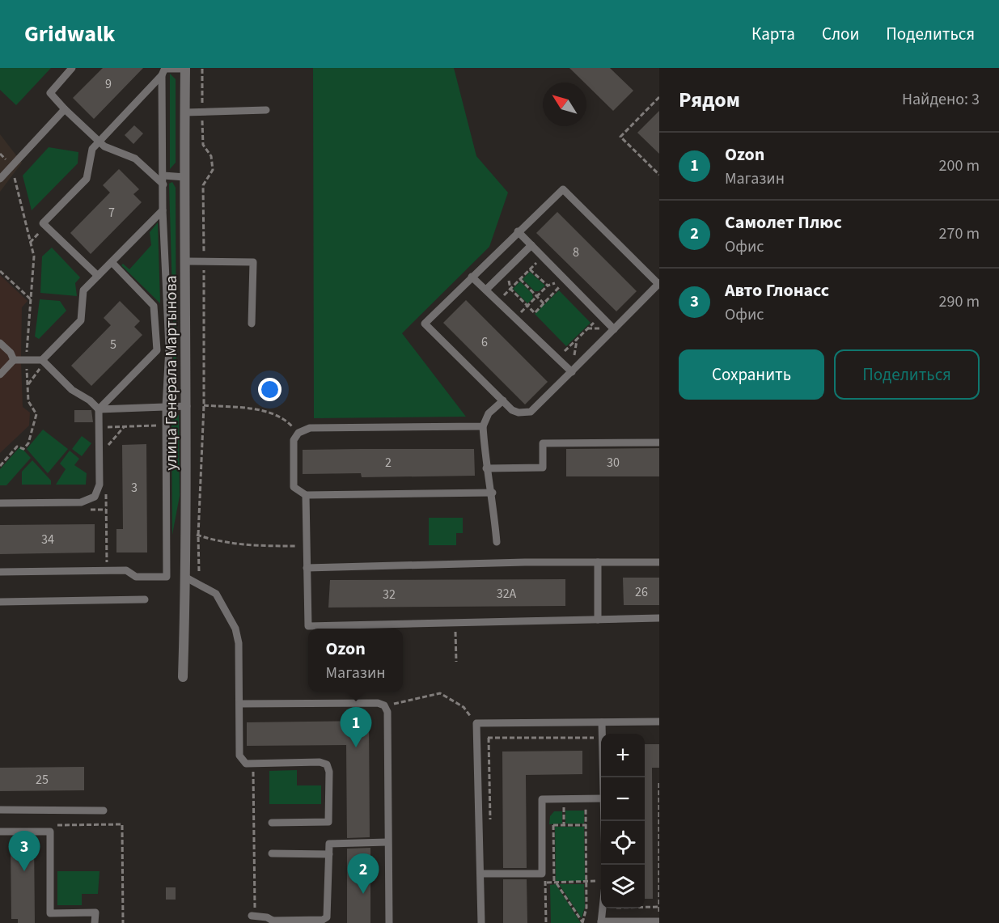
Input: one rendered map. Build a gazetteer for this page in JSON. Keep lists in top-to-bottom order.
{
  "streets": {
    "street": ["улица Генерала Мартынова"]
  },
  "house_numbers": [
    "9",
    "7",
    "8",
    "6",
    "5",
    "2",
    "30",
    "3",
    "34",
    "26",
    "32А",
    "32",
    "25"
  ],
  "north": "top left",
  "page": {
    "header": "Gridwalk",
    "nav": ["Карта", "Слои", "Поделиться"],
    "heading": ["Рядом", "Найдено: 3"],
    "list": [
      {
        "mark": "1",
        "name": "Ozon",
        "note": "Магазин",
        "value": "200 m"
      },
      {
        "mark": "2",
        "name": "Самолет Плюс",
        "note": "Офис",
        "value": "270 m"
      },
      {
        "mark": "3",
        "name": "Авто Глонасс",
        "note": "Офис",
        "value": "290 m"
      }
    ],
    "buttons": ["Сохранить", "Поделиться"],
    "popup": ["Ozon", "Магазин"],
    "pins": ["1", "3", "2"],
    "map_buttons": ["+", "−"]
  }
}
